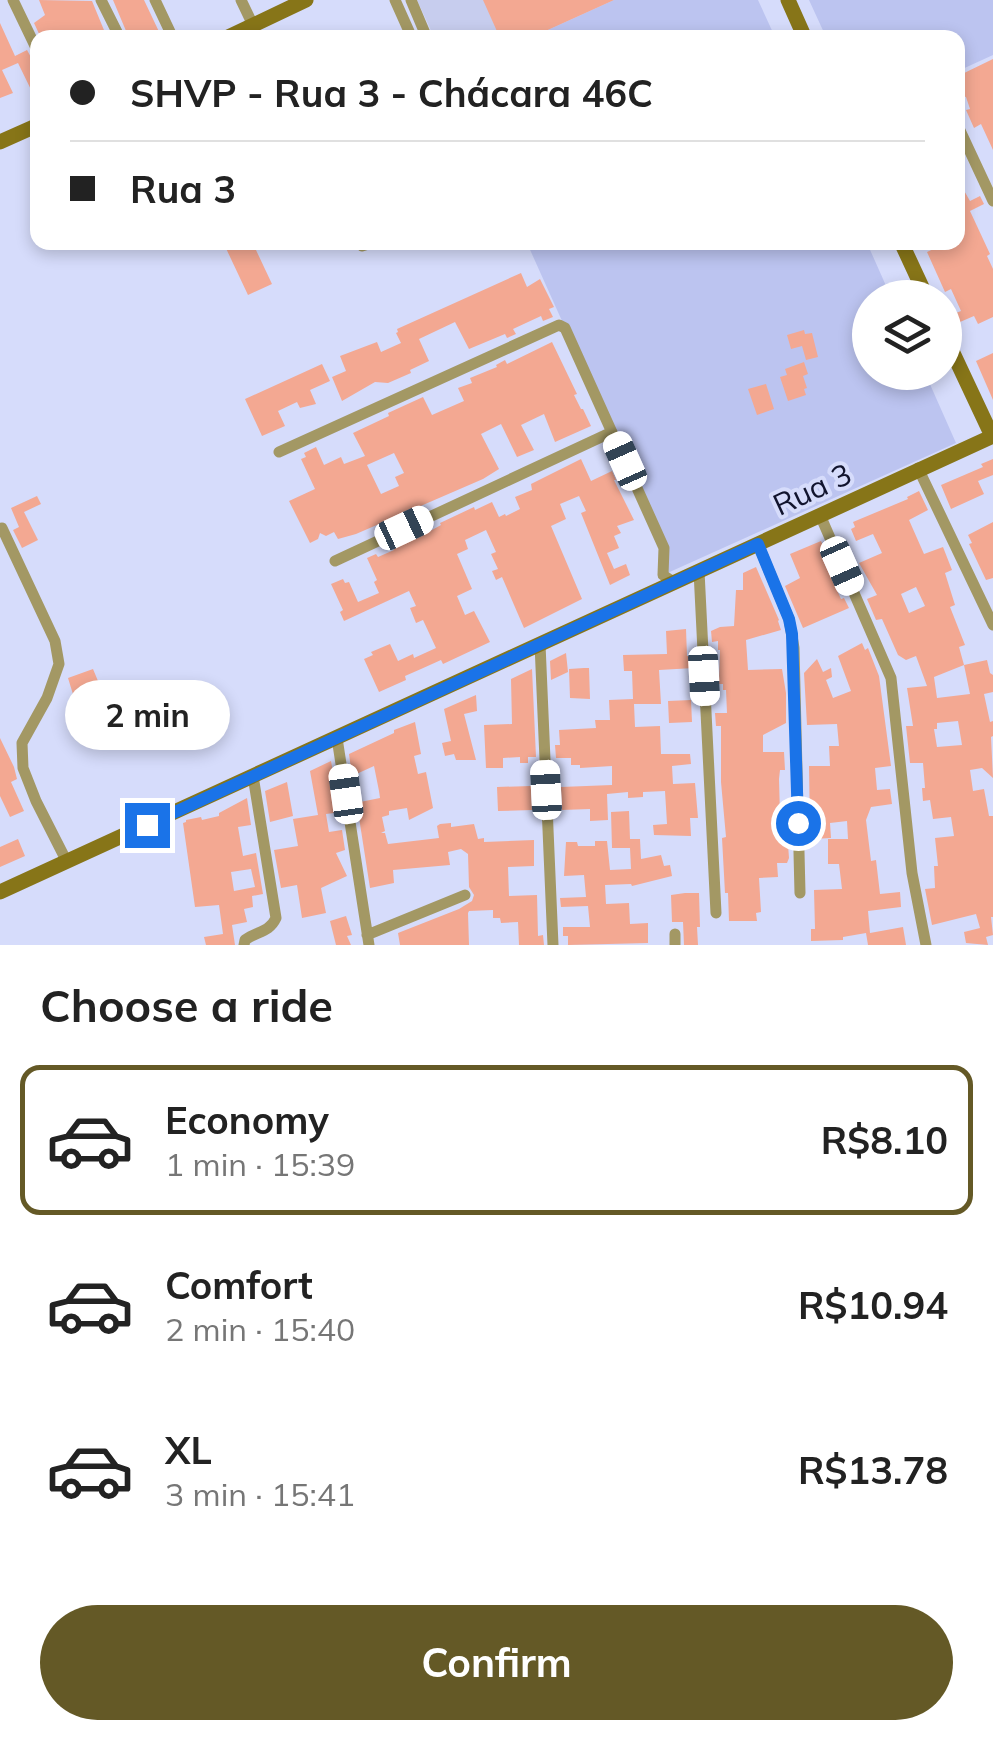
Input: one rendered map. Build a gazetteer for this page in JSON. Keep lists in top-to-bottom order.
{
  "streets": {
    "main road": ["Rua 3"]
  },
  "page": {
    "banner": ["SHVP - Rua 3 - Chácara 46C", "Rua 3"],
    "bubble": "2 min",
    "heading": "Choose a ride",
    "list": [
      {
        "name": "Economy",
        "note": "1 min · 15:39",
        "value": "R$8.10"
      },
      {
        "name": "Comfort",
        "note": "2 min · 15:40",
        "value": "R$10.94"
      },
      {
        "name": "XL",
        "note": "3 min · 15:41",
        "value": "R$13.78"
      }
    ],
    "buttons": "Confirm"
  }
}
